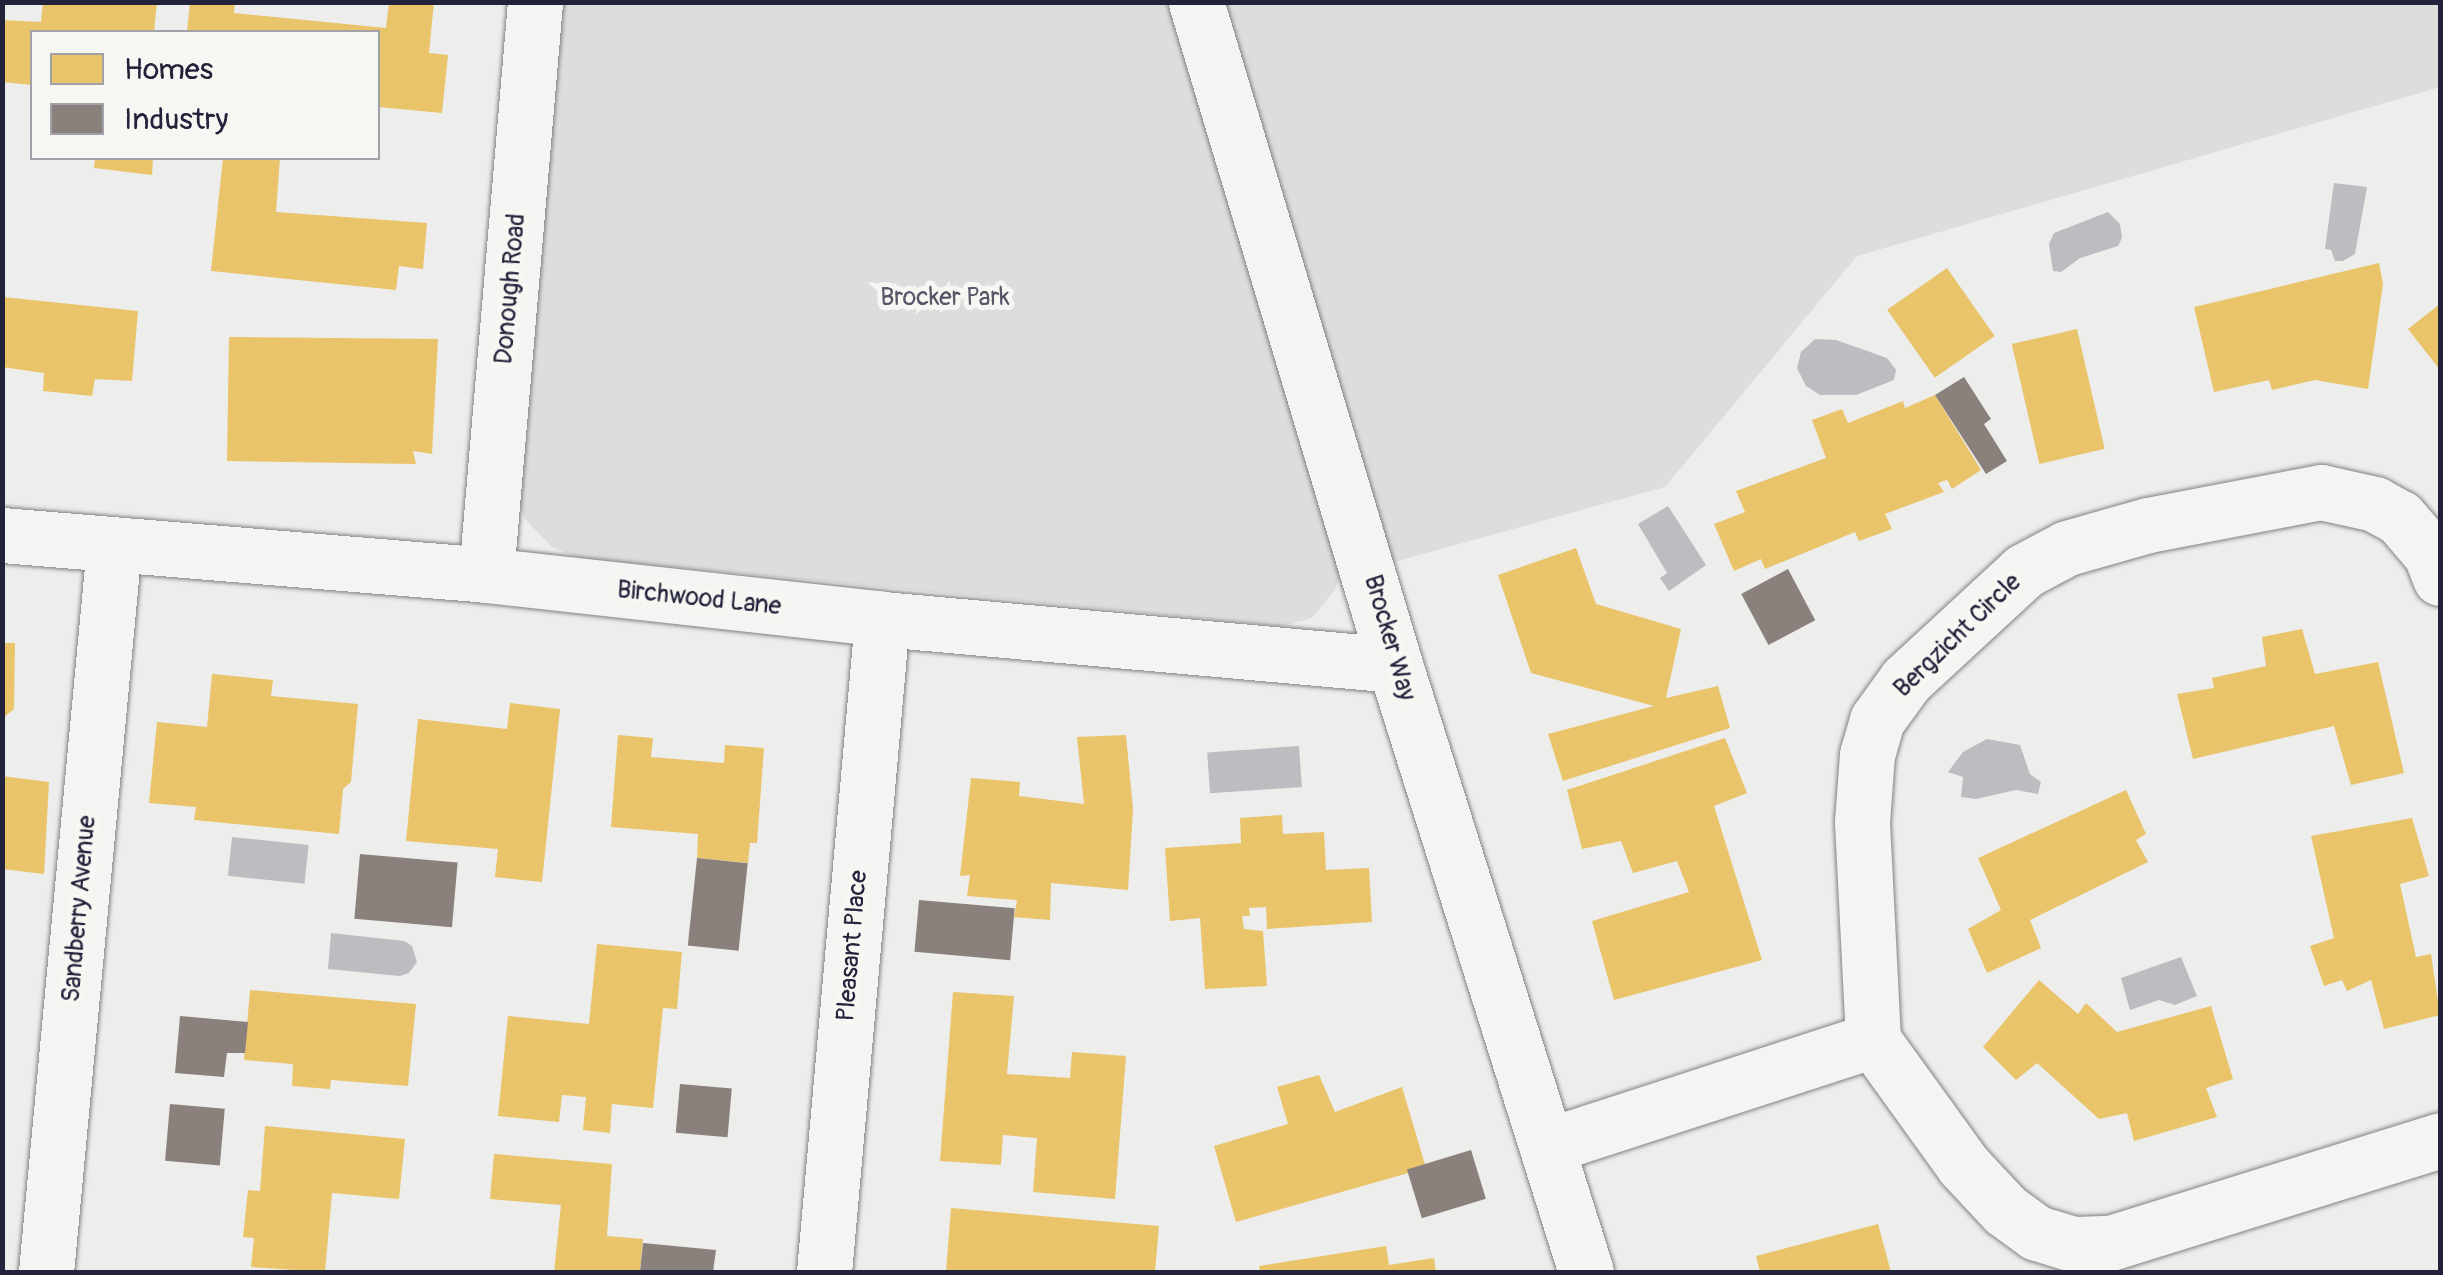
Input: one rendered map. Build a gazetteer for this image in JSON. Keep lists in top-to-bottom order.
{
  "streets": {
    "street": [
      "Donough Road",
      "Birchwood Lane",
      "Bergzicht Circle",
      "Brocker Way",
      "Sandberry Avenue",
      "Pleasant Place"
    ]
  },
  "crossings": [
    ["Donough Road", "Birchwood Lane"],
    ["Birchwood Lane", "Brocker Way"],
    ["Birchwood Lane", "Sandberry Avenue"],
    ["Birchwood Lane", "Pleasant Place"]
  ],
  "parks": ["Brocker Park"],
  "legend": ["Homes", "Industry"]
}
